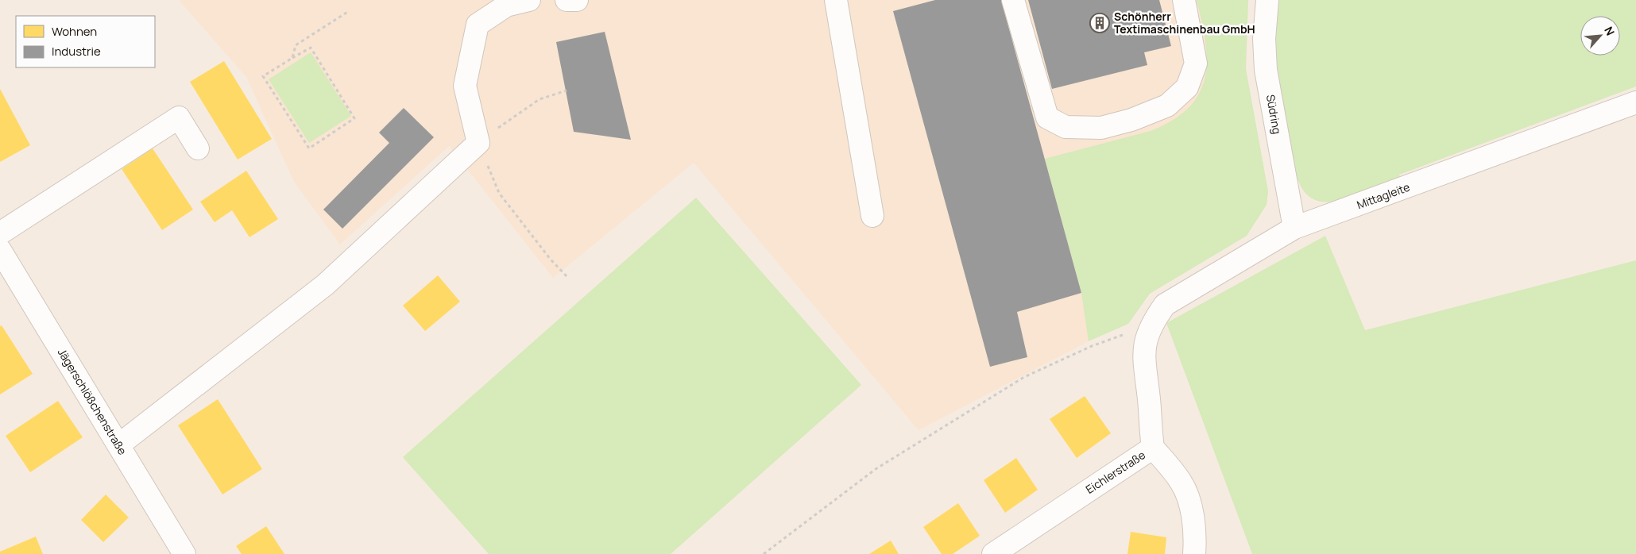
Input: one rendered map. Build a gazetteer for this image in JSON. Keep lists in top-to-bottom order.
{
  "streets": {
    "street": [
      "Südring",
      "Mittagleite",
      "Jägerschlößchenstraße",
      "Eichlerstraße"
    ]
  },
  "crossings": [
    ["Südring", "Mittagleite"],
    ["Mittagleite", "Eichlerstraße"]
  ],
  "places": {
    "building": ["Schönherr Textimaschinenbau GmbH"]
  },
  "legend": ["Wohnen", "Industrie"],
  "north": "top right"
}
